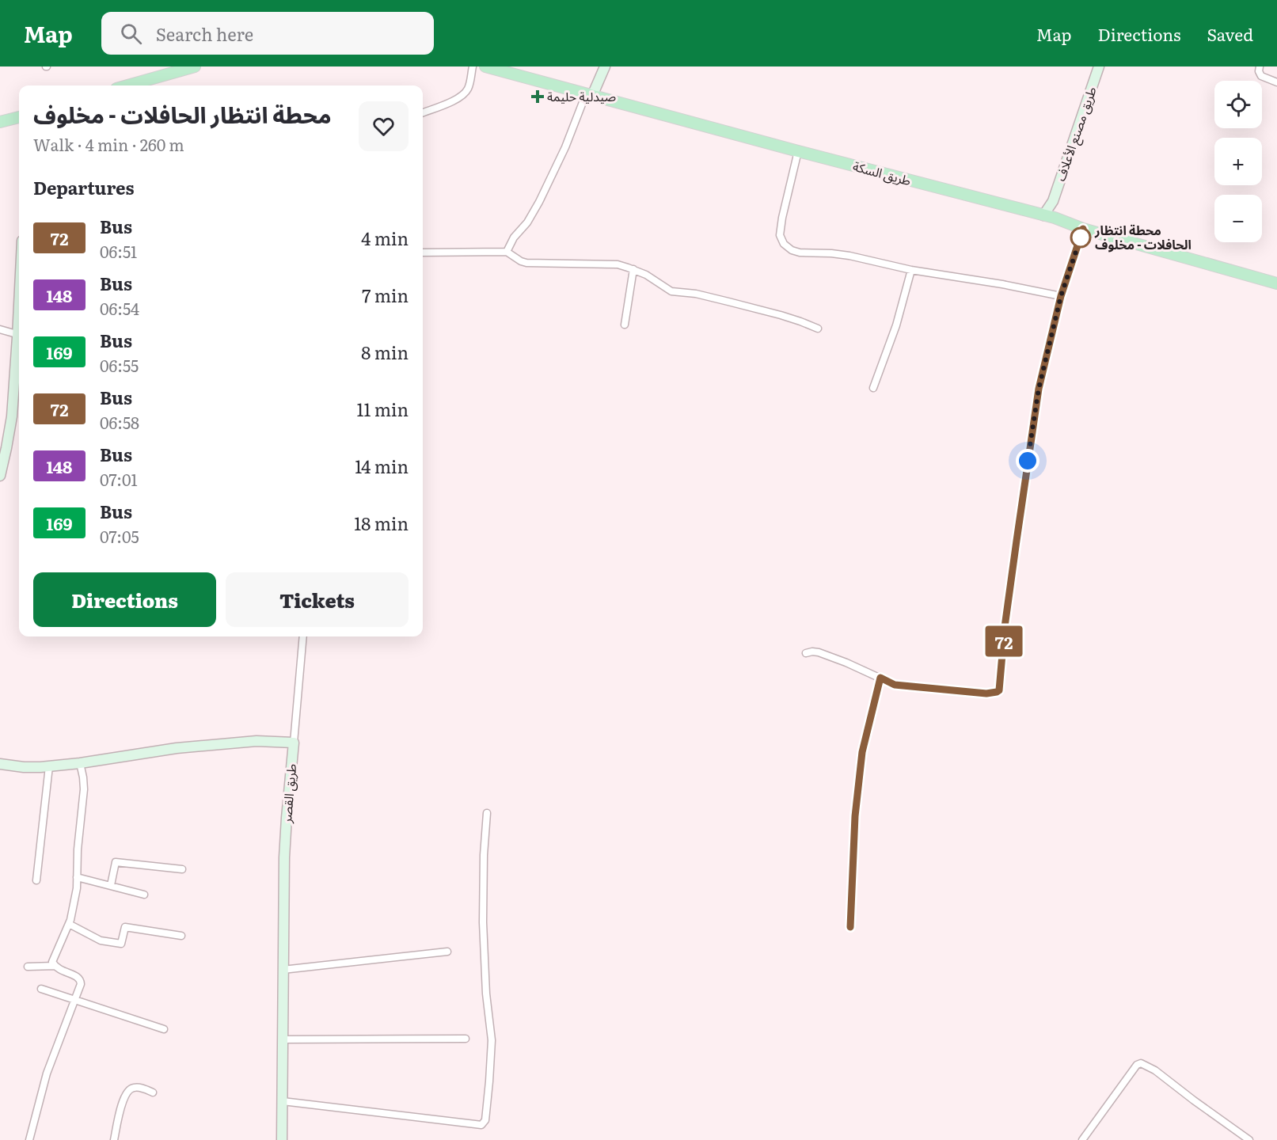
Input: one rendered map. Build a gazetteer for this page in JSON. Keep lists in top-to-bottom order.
{
  "streets": {
    "main road": ["طريق السكة"],
    "street": ["طريق مصنع الأعلاف", "طريق القصر"]
  },
  "crossings": [
    ["طريق مصنع الأعلاف", "طريق السكة"]
  ],
  "places": {
    "health": ["صيدلية حليمة"],
    "other": ["محطة انتظار الحافلات - مخلوف"]
  },
  "lines": ["bus line 72"],
  "page": {
    "header": "Map",
    "search": "Search here",
    "nav": ["Map", "Directions", "Saved"],
    "on_map": "72",
    "map_buttons": ["+", "−"],
    "heading": [
      ["محطة انتظار الحافلات - مخلوف", "Walk · 4 min · 260 m"],
      "Departures"
    ],
    "list": [
      {
        "mark": "72",
        "name": "Bus",
        "note": "06:51",
        "value": "4 min"
      },
      {
        "mark": "148",
        "name": "Bus",
        "note": "06:54",
        "value": "7 min"
      },
      {
        "mark": "169",
        "name": "Bus",
        "note": "06:55",
        "value": "8 min"
      },
      {
        "mark": "72",
        "name": "Bus",
        "note": "06:58",
        "value": "11 min"
      },
      {
        "mark": "148",
        "name": "Bus",
        "note": "07:01",
        "value": "14 min"
      },
      {
        "mark": "169",
        "name": "Bus",
        "note": "07:05",
        "value": "18 min"
      }
    ],
    "buttons": ["Directions", "Tickets"]
  }
}
